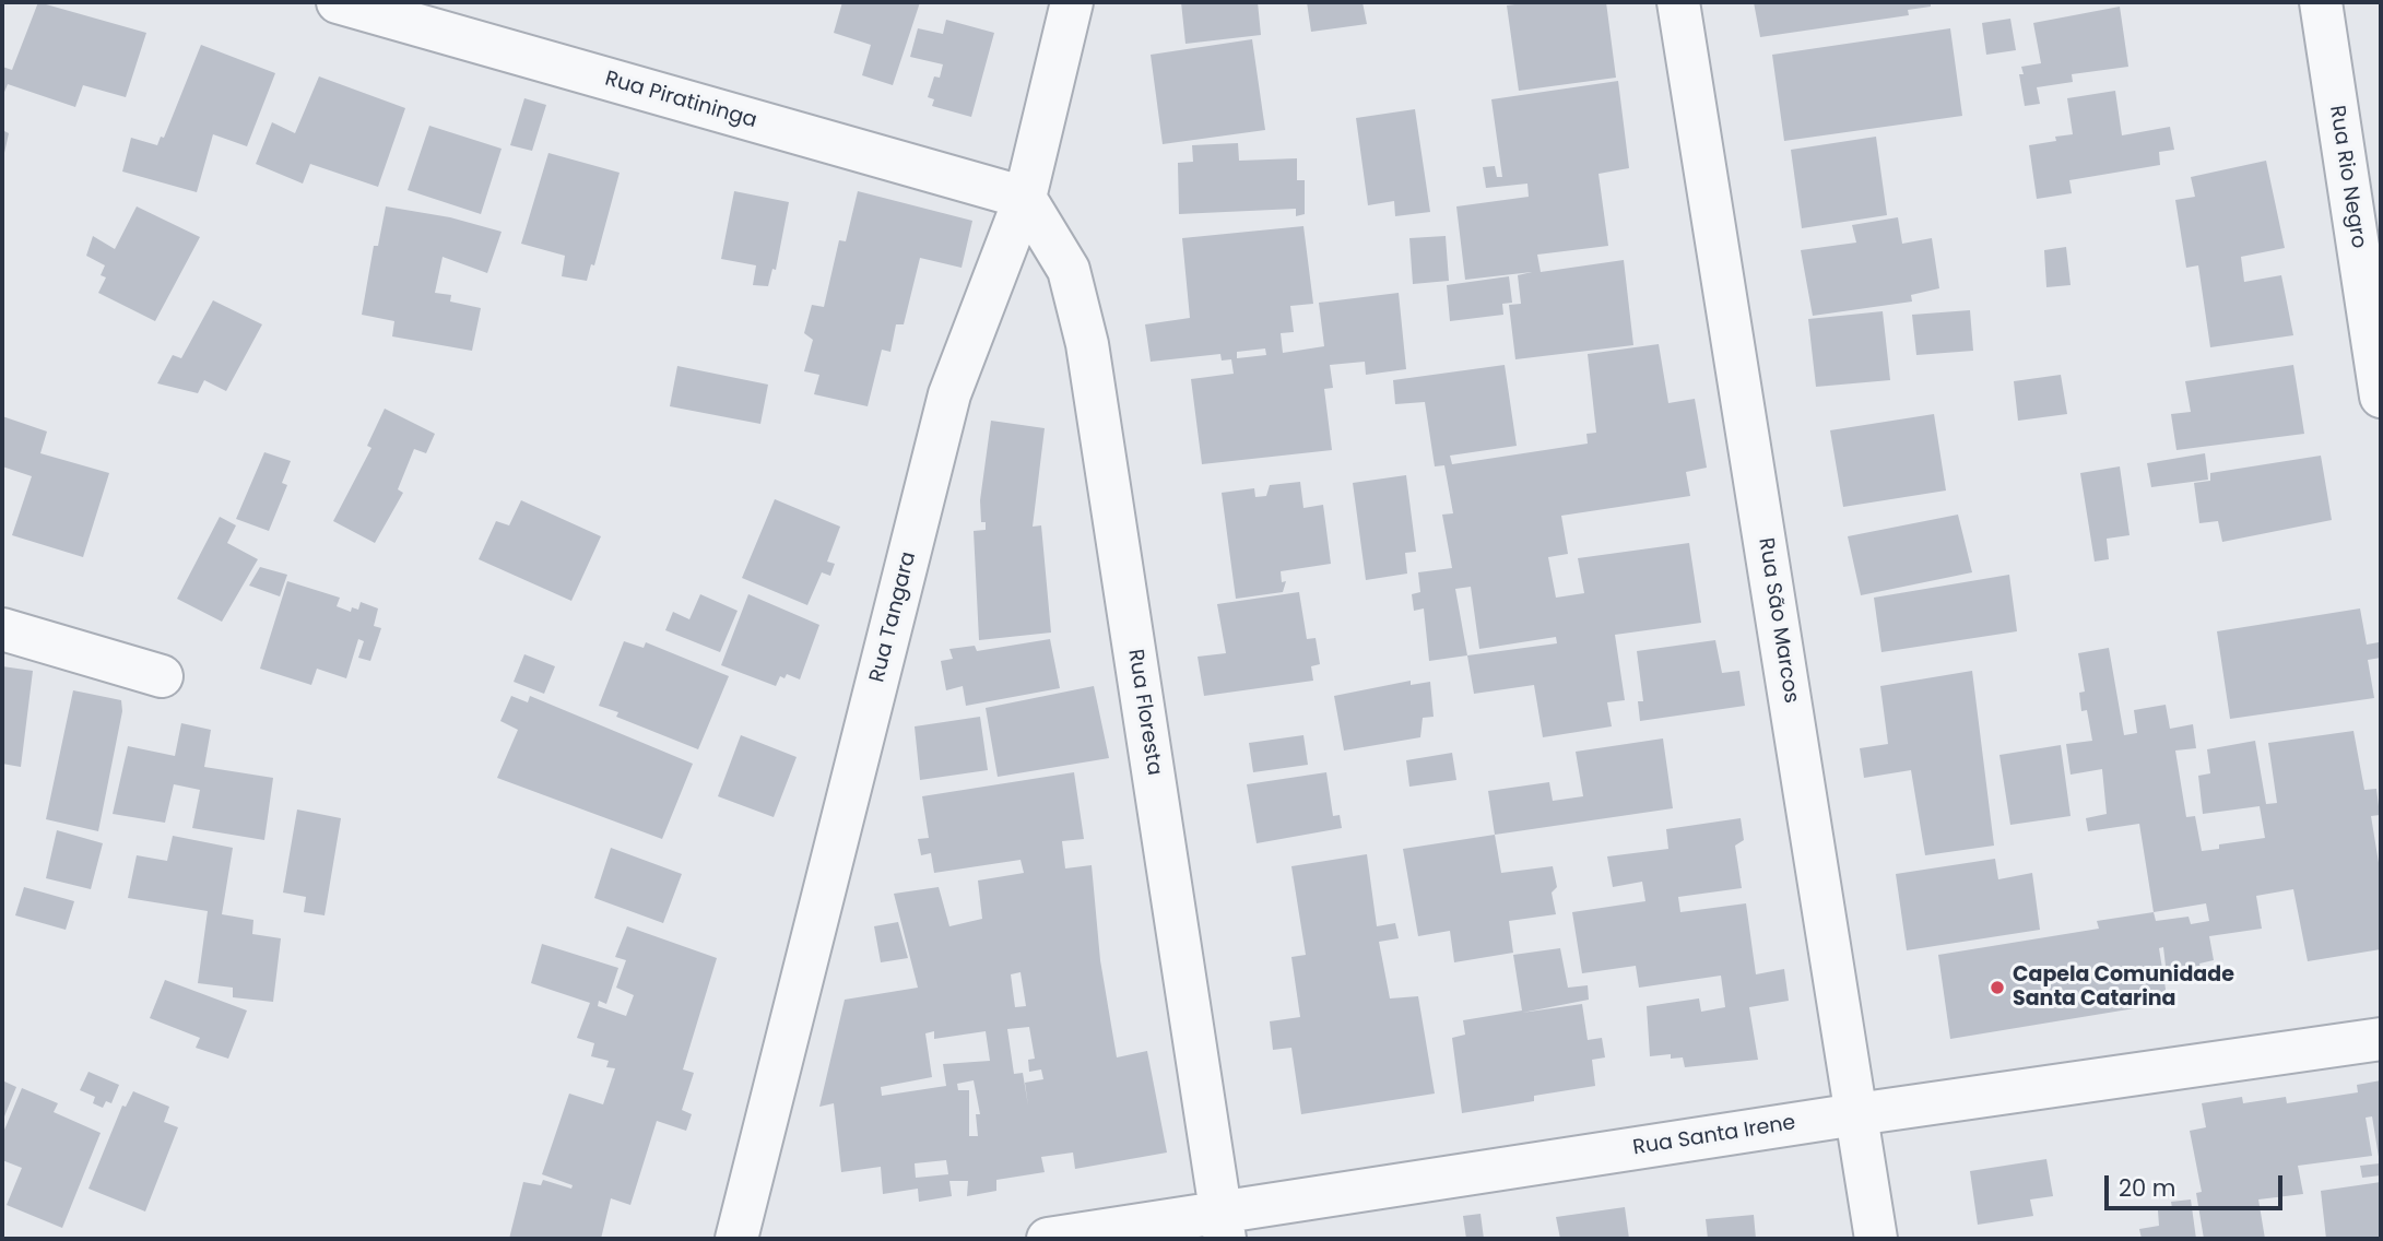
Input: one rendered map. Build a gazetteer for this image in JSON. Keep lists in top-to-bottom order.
{
  "streets": {
    "street": [
      "Rua Piratininga",
      "Rua Rio Negro",
      "Rua Tangara",
      "Rua São Marcos",
      "Rua Floresta",
      "Rua Santa Irene"
    ]
  },
  "crossings": [
    ["Rua Piratininga", "Rua Tangara"],
    ["Rua Piratininga", "Rua Floresta"],
    ["Rua Tangara", "Rua Floresta"],
    ["Rua São Marcos", "Rua Santa Irene"],
    ["Rua Floresta", "Rua Santa Irene"]
  ],
  "places": ["Capela Comunidade Santa Catarina"],
  "scale_bar": "20 m"
}
